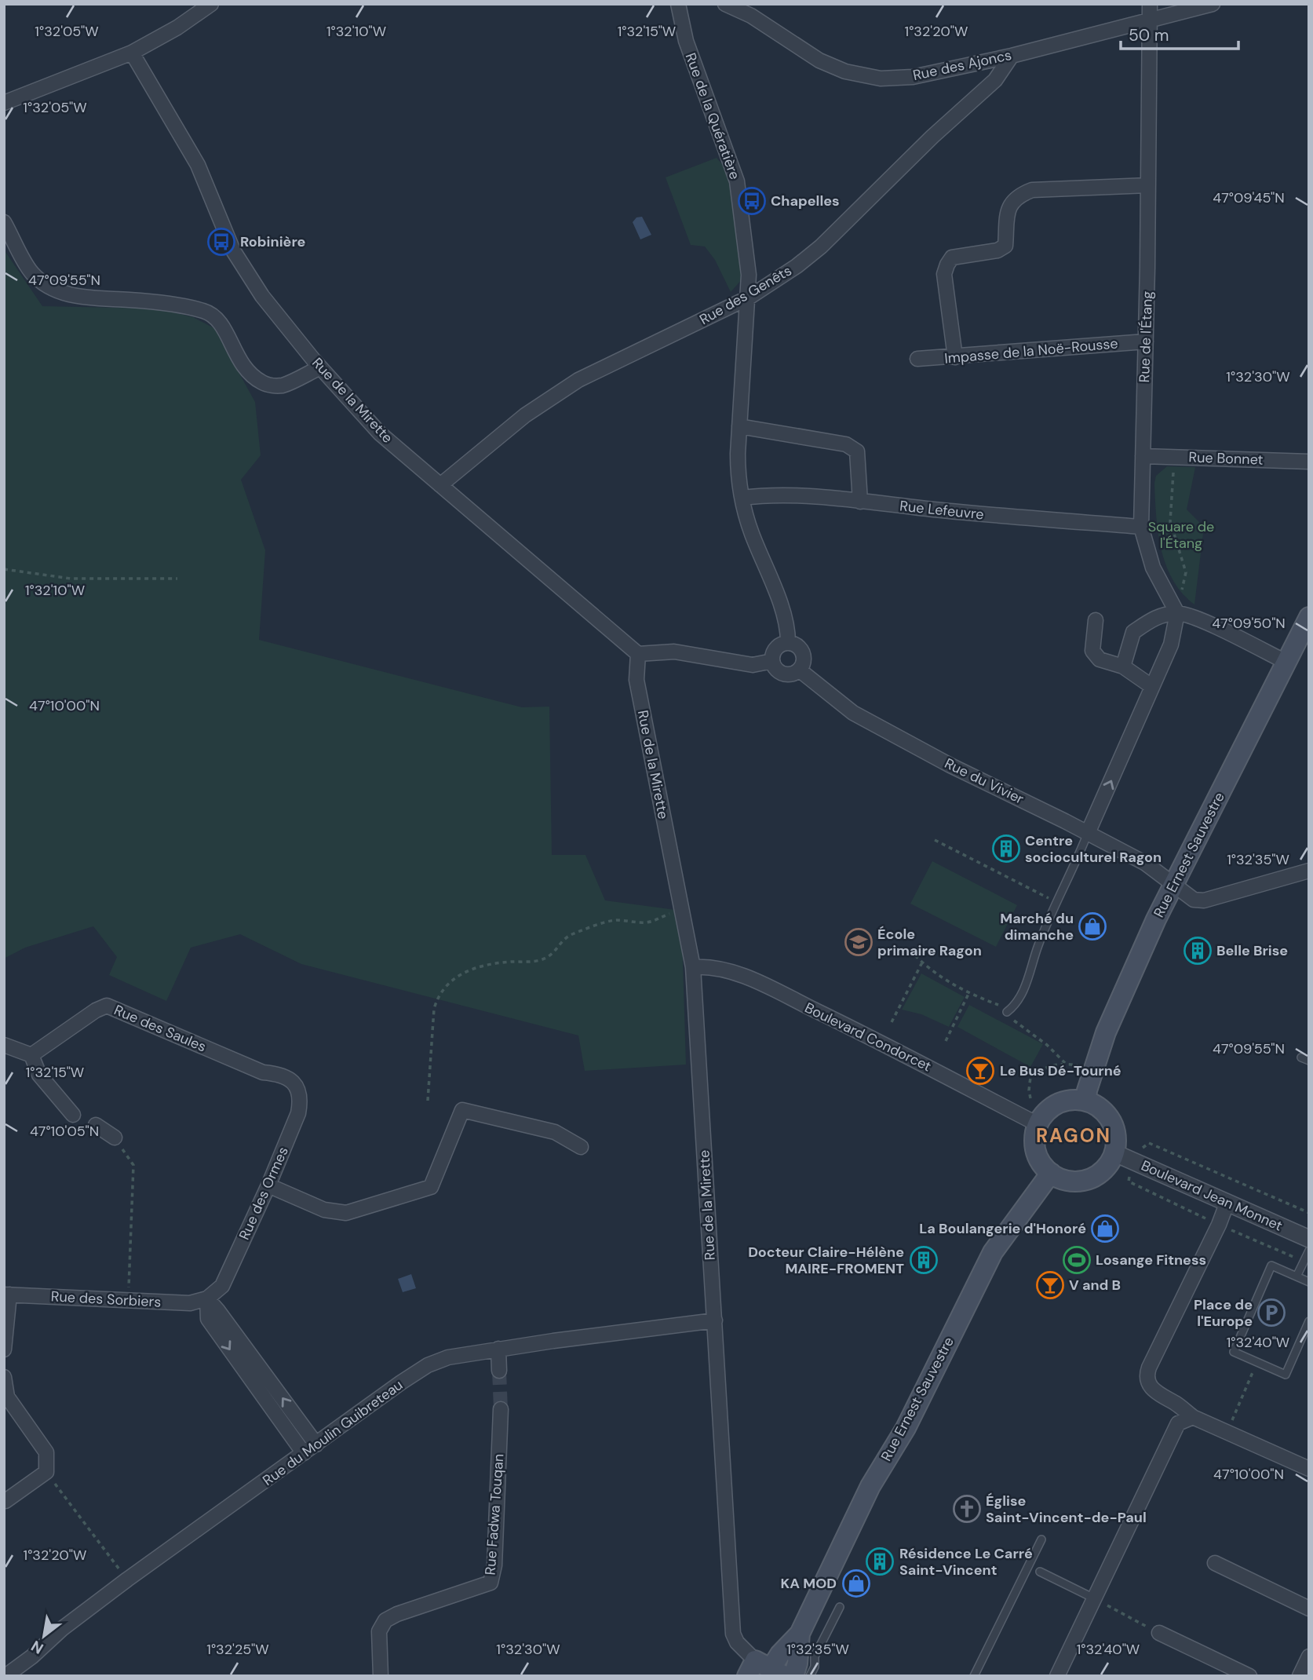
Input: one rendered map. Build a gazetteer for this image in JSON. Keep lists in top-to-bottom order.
{
  "streets": {
    "main road": ["Rue Ernest Sauvestre"],
    "street": [
      "Rue des Ajoncs",
      "Rue de la Quératière",
      "Rue des Genêts",
      "Rue de l'Étang",
      "Impasse de la Noë-Rousse",
      "Rue de la Mirette",
      "Rue Bonnet",
      "Rue Lefeuvre",
      "Rue du Vivier",
      "Rue des Saules",
      "Boulevard Condorcet",
      "Rue des Ormes",
      "Boulevard Jean Monnet",
      "Rue des Sorbiers",
      "Rue du Moulin Guibreteau",
      "Rue Fadwa Touqan"
    ]
  },
  "crossings": [
    ["Rue des Ajoncs", "Rue des Genêts"],
    ["Rue des Ajoncs", "Rue de l'Étang"],
    ["Rue de la Quératière", "Rue des Genêts"],
    ["Rue de la Quératière", "Rue Lefeuvre"],
    ["Rue de la Quératière", "Rue du Vivier"],
    ["Rue des Genêts", "Rue de la Mirette"],
    ["Rue de l'Étang", "Impasse de la Noë-Rousse"],
    ["Rue de l'Étang", "Rue Bonnet"],
    ["Rue de l'Étang", "Rue Lefeuvre"],
    ["Rue de la Mirette", "Rue Ernest Sauvestre"],
    ["Rue de la Mirette", "Boulevard Condorcet"],
    ["Rue de la Mirette", "Rue du Moulin Guibreteau"],
    ["Rue du Vivier", "Rue Ernest Sauvestre"],
    ["Rue Ernest Sauvestre", "Boulevard Condorcet"],
    ["Rue Ernest Sauvestre", "Boulevard Jean Monnet"],
    ["Rue des Saules", "Rue des Ormes"],
    ["Boulevard Condorcet", "Boulevard Jean Monnet"],
    ["Rue des Ormes", "Rue des Sorbiers"]
  ],
  "districts": ["RAGON"],
  "parks": ["Square de l'Étang"],
  "places": {
    "bus stop": ["Chapelles", "Robinière"],
    "building": [
      "Centre socioculturel Ragon",
      "Belle Brise",
      "Docteur Claire-Hélène MAIRE-FROMENT",
      "Résidence Le Carré Saint-Vincent"
    ],
    "shop": ["Marché du dimanche", "La Boulangerie d'Honoré", "KA MOD"],
    "school or university": ["École primaire Ragon"],
    "bar": ["Le Bus Dé-Tourné", "V and B"],
    "sports": ["Losange Fitness"],
    "parking": ["Place de l'Europe"],
    "church": ["Église Saint-Vincent-de-Paul"]
  },
  "scale_bar": "50 m",
  "north": "bottom left",
  "coordinates": [
    "1°32'05\"W",
    "1°32'10\"W",
    "1°32'15\"W",
    "1°32'20\"W",
    "47°09'45\"N",
    "47°09'55\"N",
    "1°32'30\"W",
    "47°09'50\"N",
    "47°10'00\"N",
    "1°32'35\"W",
    "47°10'05\"N",
    "1°32'40\"W",
    "1°32'25\"W"
  ]
}
